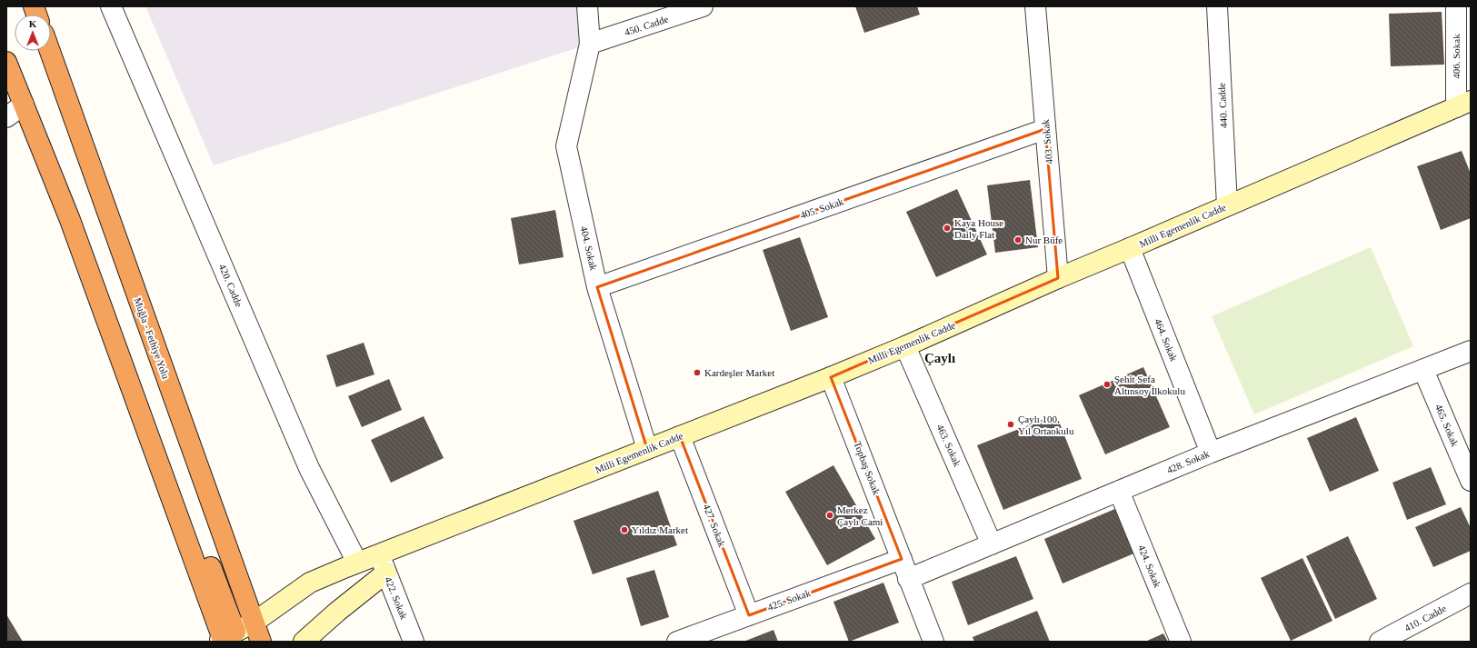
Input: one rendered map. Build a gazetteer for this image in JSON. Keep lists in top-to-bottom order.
{
  "streets": {
    "highway": ["Muğla - Fethiye Yolu"],
    "street": [
      "450. Cadde",
      "406. Sokak",
      "440. Cadde",
      "403. Sokak",
      "405. Sokak",
      "Milli Egemenlik Cadde",
      "404. Sokak",
      "420. Cadde",
      "464. Sokak",
      "465. Sokak",
      "463. Sokak",
      "428. Sokak",
      "Topbaş Sokak",
      "427. Sokak",
      "424. Sokak",
      "422. Sokak",
      "425. Sokak",
      "410. Cadde"
    ]
  },
  "crossings": [
    ["450. Cadde", "404. Sokak"],
    ["406. Sokak", "Milli Egemenlik Cadde"],
    ["440. Cadde", "Milli Egemenlik Cadde"],
    ["403. Sokak", "405. Sokak"],
    ["403. Sokak", "Milli Egemenlik Cadde"],
    ["405. Sokak", "404. Sokak"],
    ["Milli Egemenlik Cadde", "404. Sokak"],
    ["Milli Egemenlik Cadde", "420. Cadde"],
    ["Milli Egemenlik Cadde", "Muğla - Fethiye Yolu"],
    ["Milli Egemenlik Cadde", "464. Sokak"],
    ["Milli Egemenlik Cadde", "463. Sokak"],
    ["Milli Egemenlik Cadde", "Topbaş Sokak"],
    ["Milli Egemenlik Cadde", "427. Sokak"],
    ["Milli Egemenlik Cadde", "422. Sokak"],
    ["464. Sokak", "428. Sokak"],
    ["465. Sokak", "428. Sokak"],
    ["463. Sokak", "428. Sokak"],
    ["428. Sokak", "Topbaş Sokak"],
    ["428. Sokak", "424. Sokak"],
    ["Topbaş Sokak", "425. Sokak"],
    ["427. Sokak", "425. Sokak"]
  ],
  "districts": ["Çaylı"],
  "places": [
    "Kaya House Daily Flat",
    "Nur Büfe",
    "Kardeşler Market",
    "Şehit Sefa Altınsoy İlkokulu",
    "Çaylı 100. Yıl Ortaokulu",
    "Merkez Çaylı Cami",
    "Yıldız Market"
  ],
  "north": "top"
}
